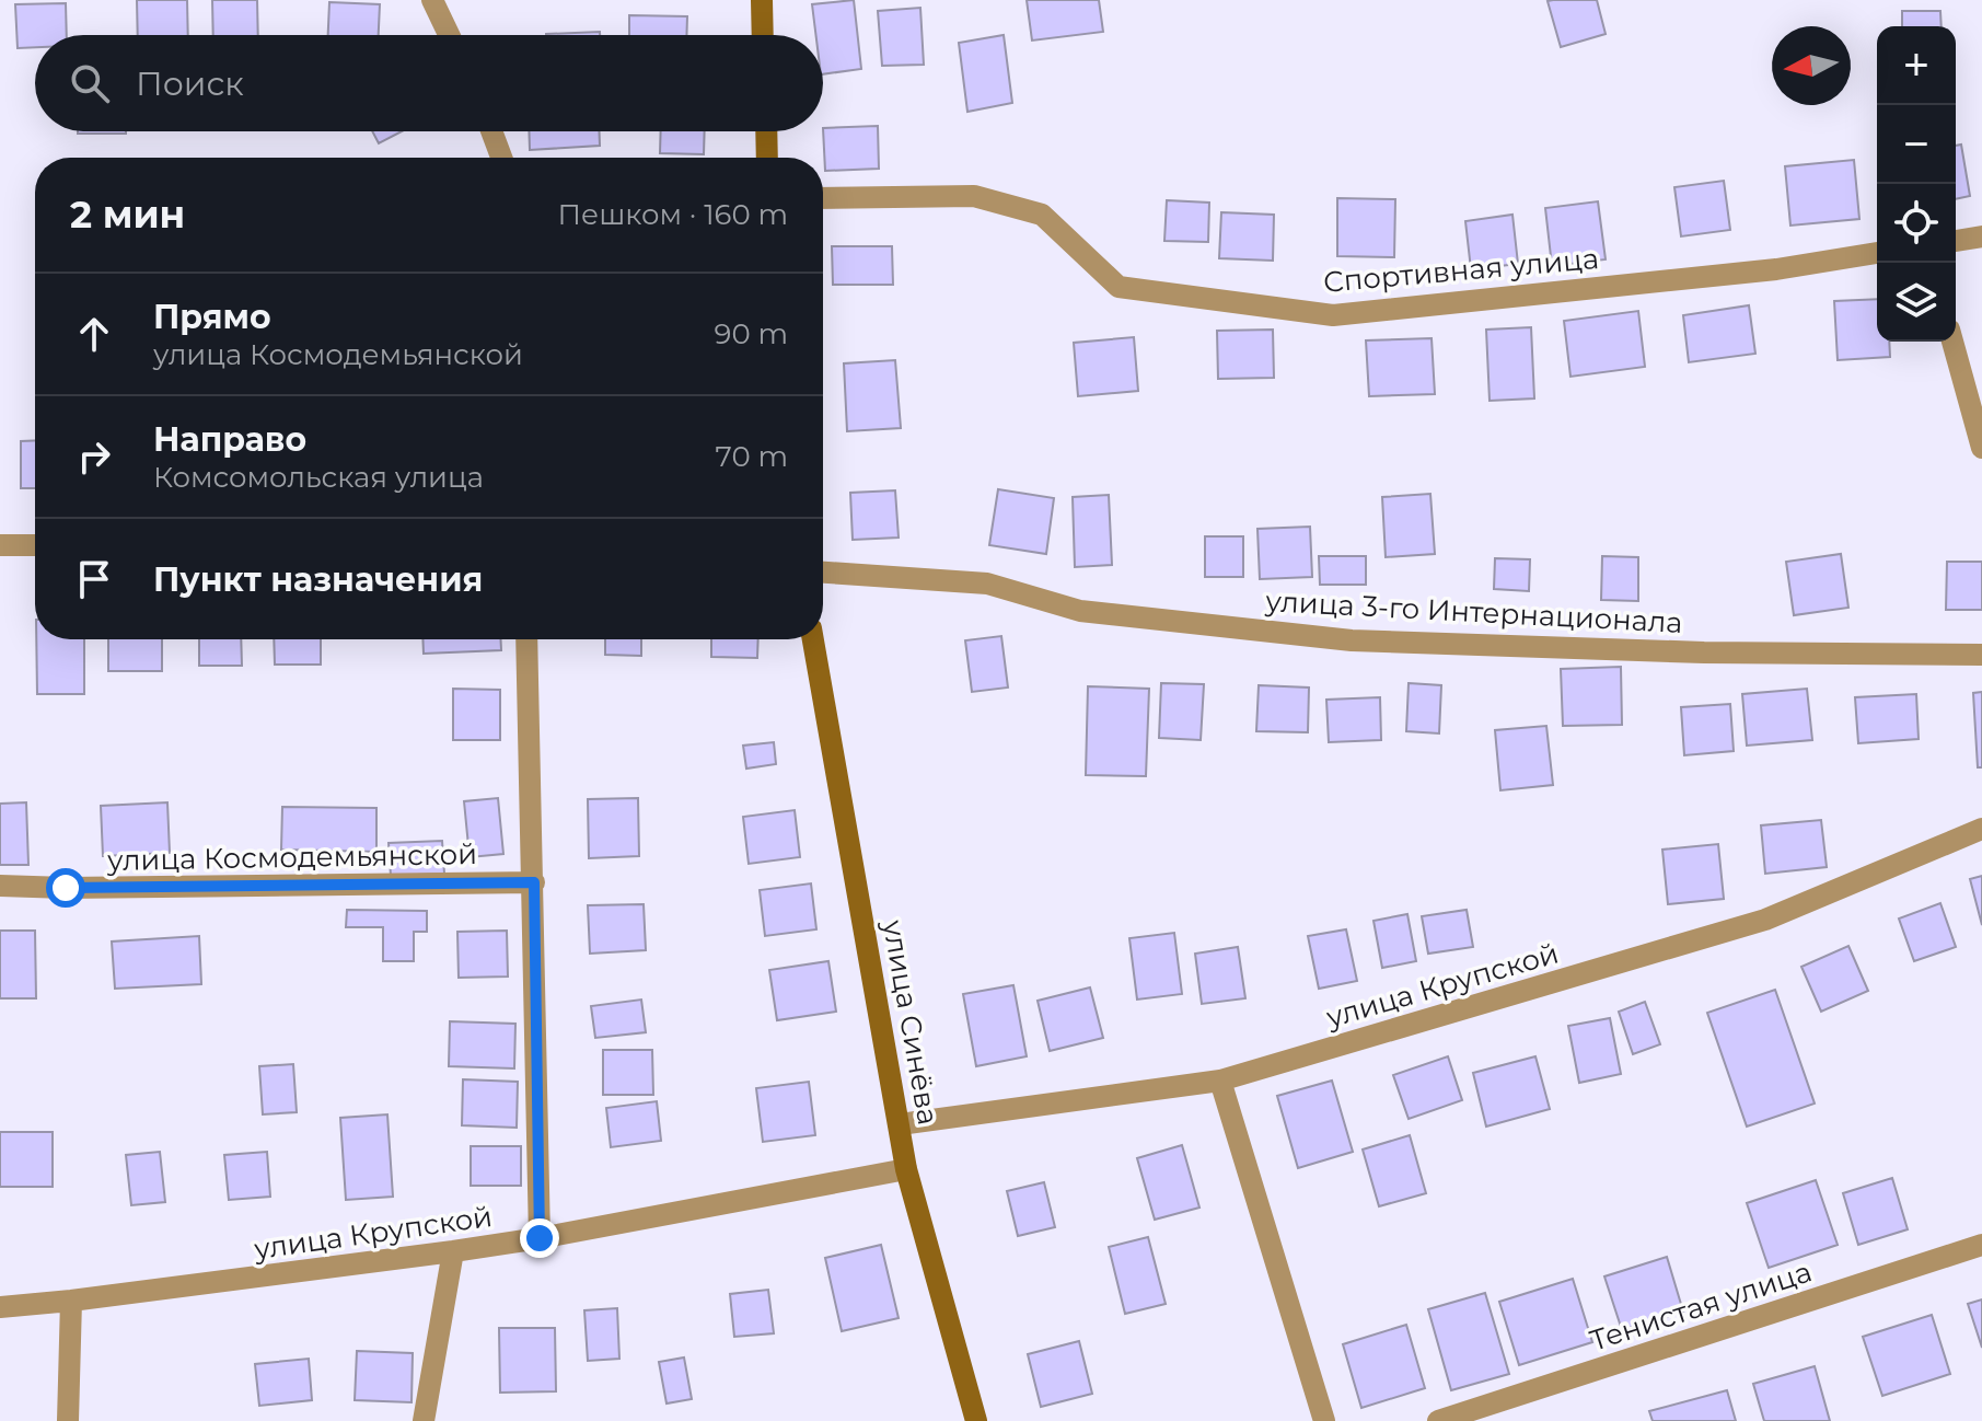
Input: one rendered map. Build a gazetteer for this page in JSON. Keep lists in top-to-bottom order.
{
  "streets": {
    "main road": ["улица Синёва"],
    "street": [
      "Спортивная улица",
      "улица 3-го Интернационала",
      "улица Космодемьянской",
      "улица Крупской",
      "Тенистая улица"
    ]
  },
  "crossings": [
    ["улица Крупской", "улица Синёва"]
  ],
  "north": "left",
  "page": {
    "map_buttons": ["+", "−"],
    "search": "Поиск",
    "heading": ["2 мин", "Пешком · 160 m"],
    "list": [
      ["Прямо", "улица Космодемьянской", "90 m"],
      ["Направо", "Комсомольская улица", "70 m"],
      "Пункт назначения"
    ]
  }
}
